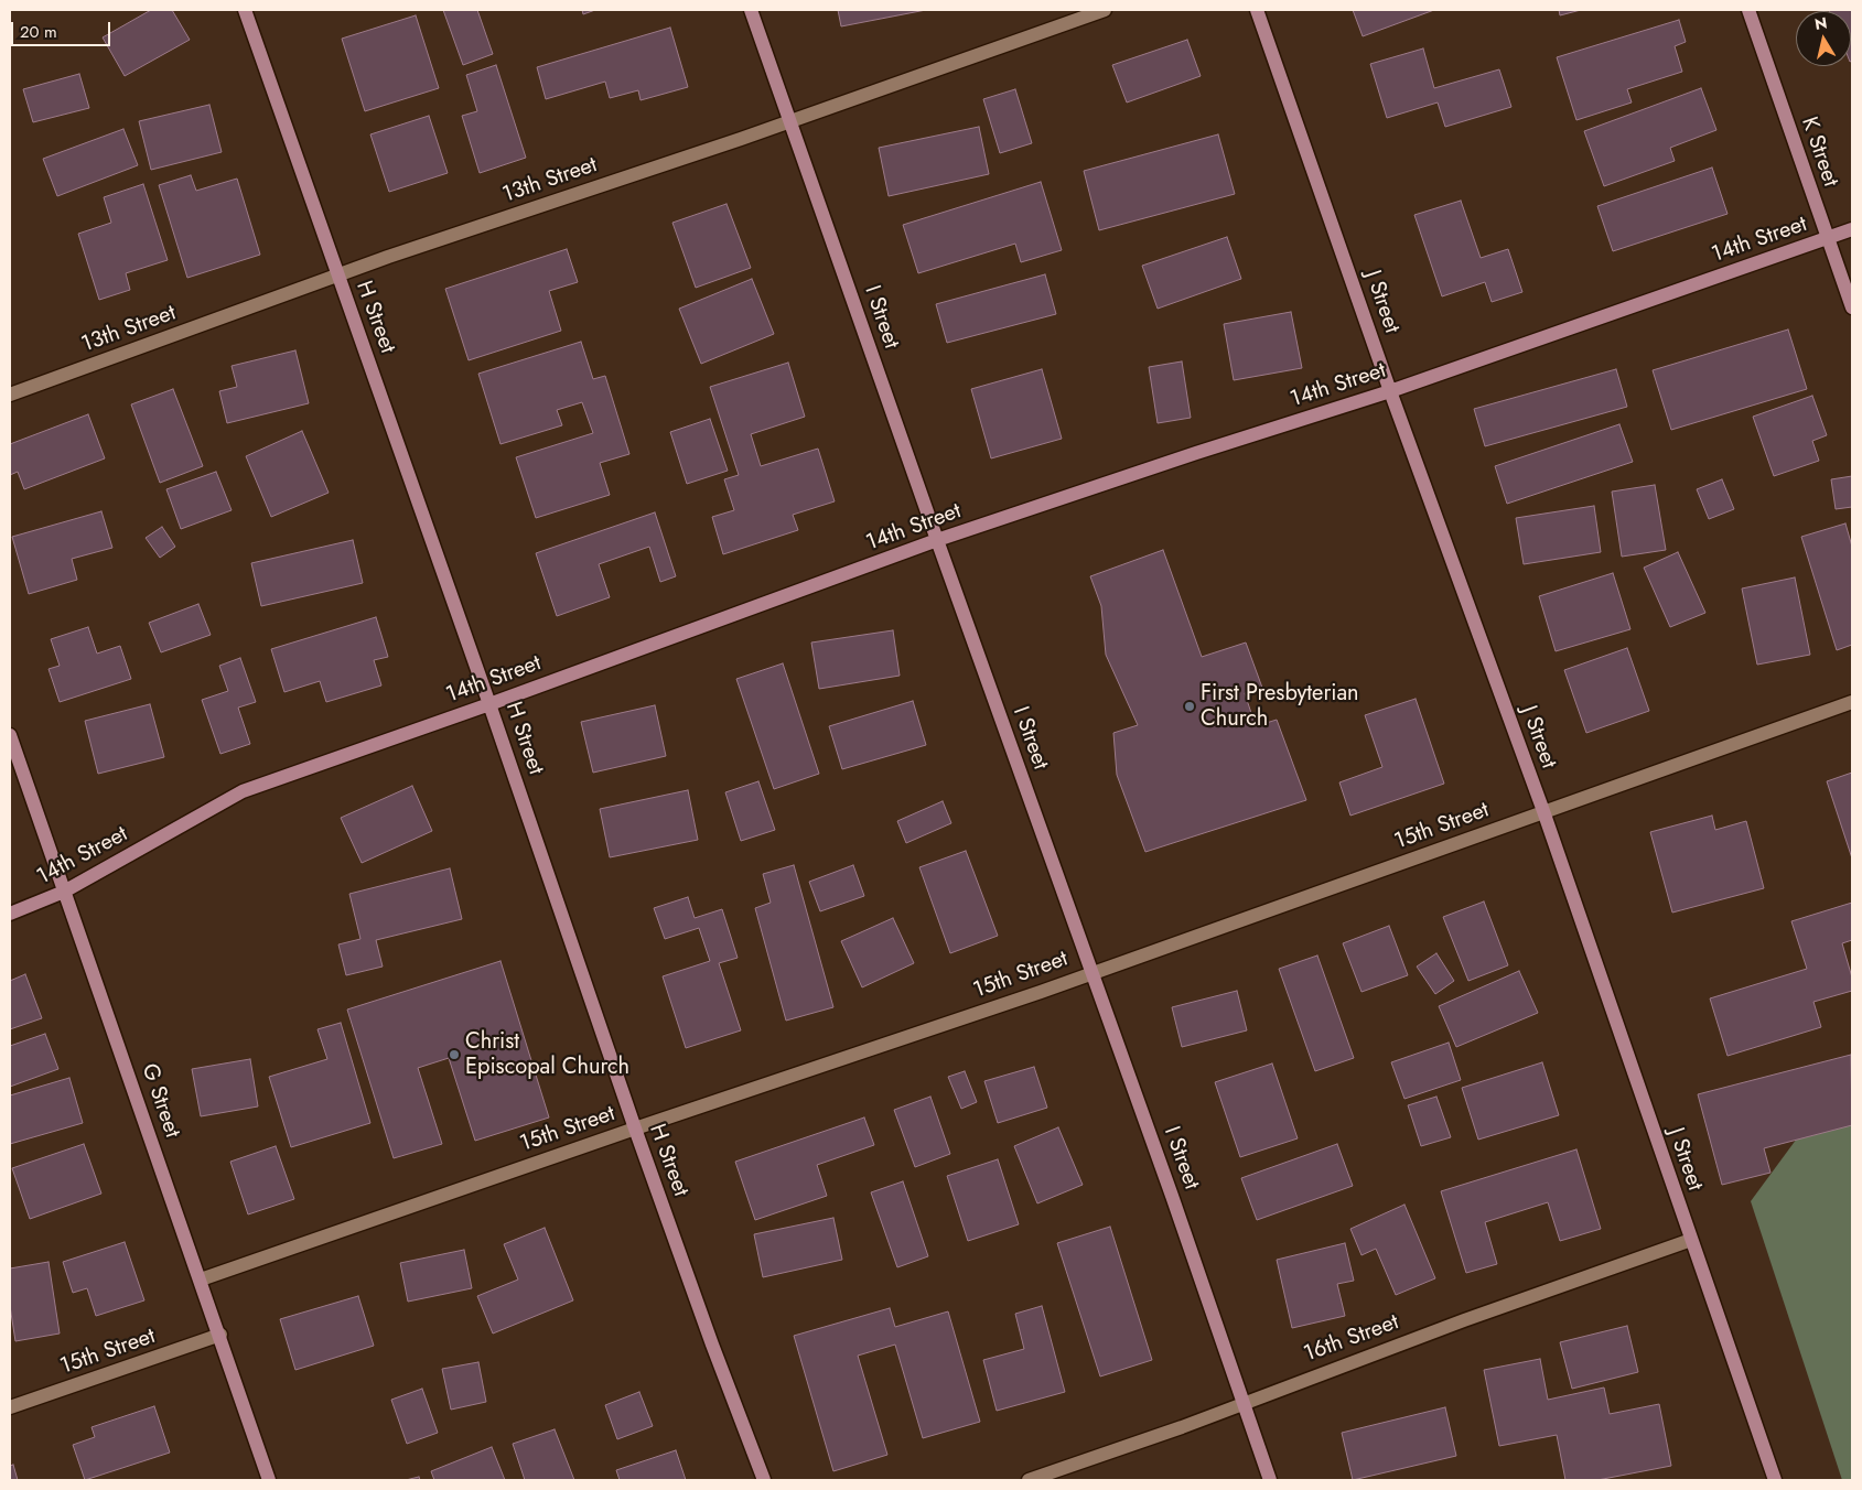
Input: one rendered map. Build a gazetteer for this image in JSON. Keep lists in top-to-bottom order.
{
  "streets": {
    "street": [
      "K Street",
      "13th Street",
      "14th Street",
      "J Street",
      "H Street",
      "I Street",
      "15th Street",
      "G Street",
      "16th Street"
    ]
  },
  "crossings": [
    ["K Street", "14th Street"],
    ["13th Street", "H Street"],
    ["13th Street", "I Street"],
    ["14th Street", "J Street"],
    ["14th Street", "H Street"],
    ["14th Street", "I Street"],
    ["14th Street", "G Street"],
    ["J Street", "15th Street"],
    ["J Street", "16th Street"],
    ["H Street", "15th Street"],
    ["I Street", "15th Street"],
    ["I Street", "16th Street"],
    ["15th Street", "G Street"]
  ],
  "places": ["First Presbyterian Church", "Christ Episcopal Church"],
  "scale_bar": "20 m",
  "north": "top"
}
